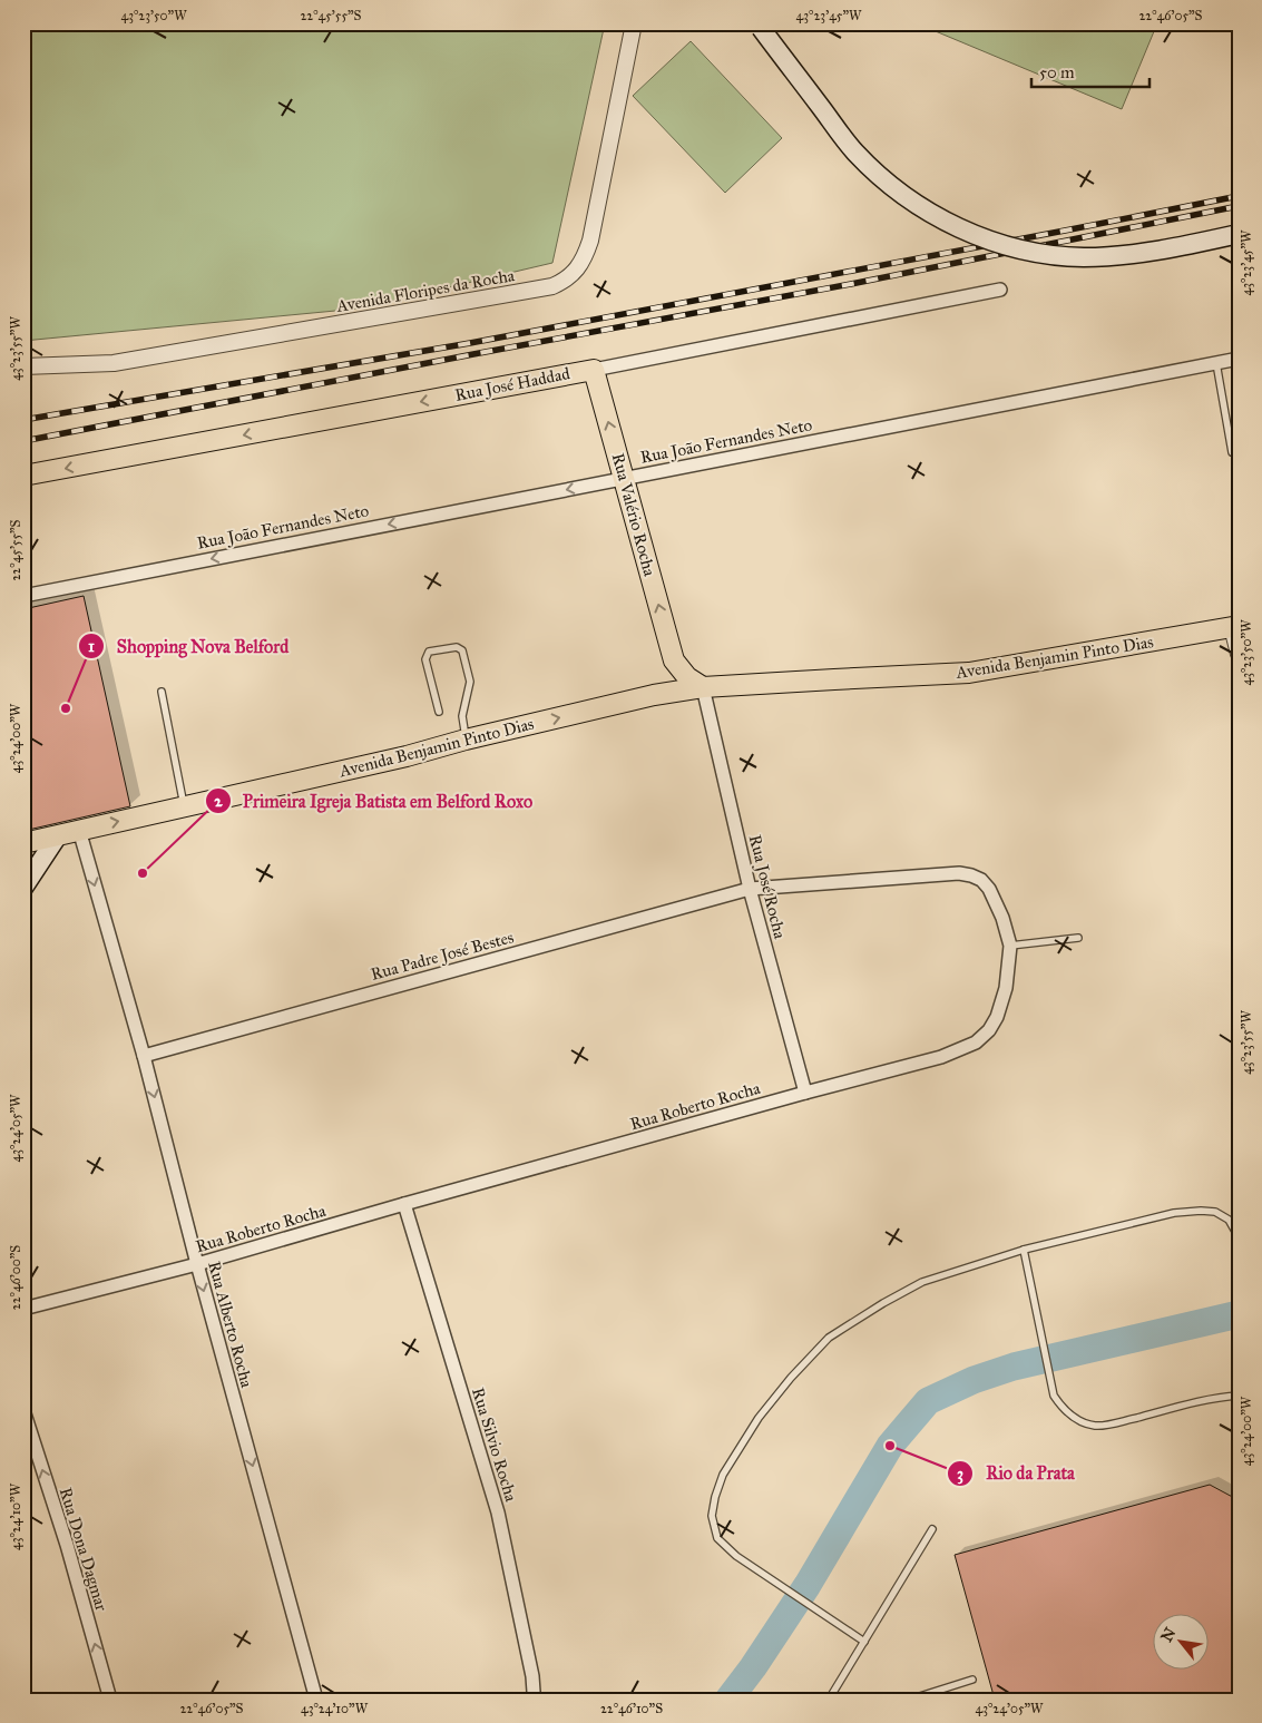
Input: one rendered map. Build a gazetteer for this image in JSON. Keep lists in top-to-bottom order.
{
  "streets": {
    "main road": ["Rua José Haddad", "Rua Valério Rocha", "Avenida Benjamin Pinto Dias"],
    "street": [
      "Avenida Floripes da Rocha",
      "Rua João Fernandes Neto",
      "Rua José Rocha",
      "Rua Padre José Bestes",
      "Rua Roberto Rocha",
      "Rua Alberto Rocha",
      "Rua Silvio Rocha",
      "Rua Dona Dagmar"
    ]
  },
  "crossings": [
    ["Rua José Haddad", "Rua Valério Rocha"],
    ["Rua João Fernandes Neto", "Rua Valério Rocha"],
    ["Avenida Benjamin Pinto Dias", "Rua José Rocha"],
    ["Avenida Benjamin Pinto Dias", "Rua Alberto Rocha"],
    ["Rua José Rocha", "Rua Padre José Bestes"],
    ["Rua José Rocha", "Rua Roberto Rocha"],
    ["Rua Padre José Bestes", "Rua Roberto Rocha"],
    ["Rua Padre José Bestes", "Rua Alberto Rocha"],
    ["Rua Roberto Rocha", "Rua Alberto Rocha"],
    ["Rua Roberto Rocha", "Rua Silvio Rocha"]
  ],
  "one_way": [
    "Rua José Haddad",
    "Rua João Fernandes Neto",
    "Rua Valério Rocha",
    "Rua Alberto Rocha",
    "Rua Dona Dagmar"
  ],
  "places": ["Shopping Nova Belford", "Primeira Igreja Batista em Belford Roxo", "Rio da Prata"],
  "scale_bar": "50 m",
  "north": "top left",
  "coordinates": [
    "43°23'50\"W",
    "22°45'55\"S",
    "43°23'45\"W",
    "22°46'05\"S",
    "43°23'55\"W",
    "43°24'00\"W",
    "43°24'05\"W",
    "22°46'00\"S",
    "43°24'10\"W",
    "22°46'10\"S"
  ]
}
